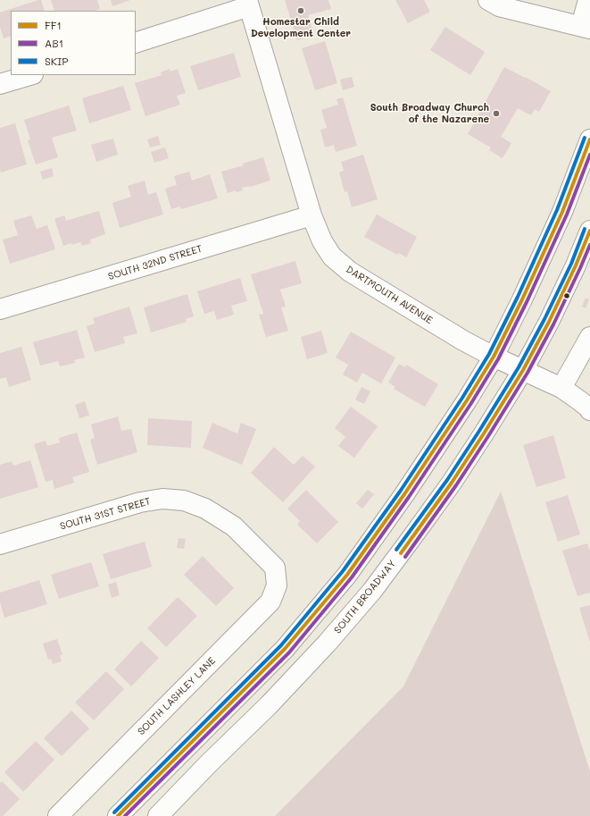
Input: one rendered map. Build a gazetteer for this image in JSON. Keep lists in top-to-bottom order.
{
  "streets": {
    "street": [
      "SOUTH 32ND STREET",
      "DARTMOUTH AVENUE",
      "SOUTH 31ST STREET",
      "SOUTH BROADWAY",
      "SOUTH LASHLEY LANE"
    ]
  },
  "crossings": [
    ["SOUTH 32ND STREET", "DARTMOUTH AVENUE"],
    ["DARTMOUTH AVENUE", "SOUTH BROADWAY"],
    ["SOUTH 31ST STREET", "SOUTH LASHLEY LANE"]
  ],
  "places": ["Homestar Child Development Center", "South Broadway Church of the Nazarene"],
  "lines": ["transit line SKIP", "transit line FF1", "transit line AB1"],
  "legend": ["FF1", "AB1", "SKIP"]
}
